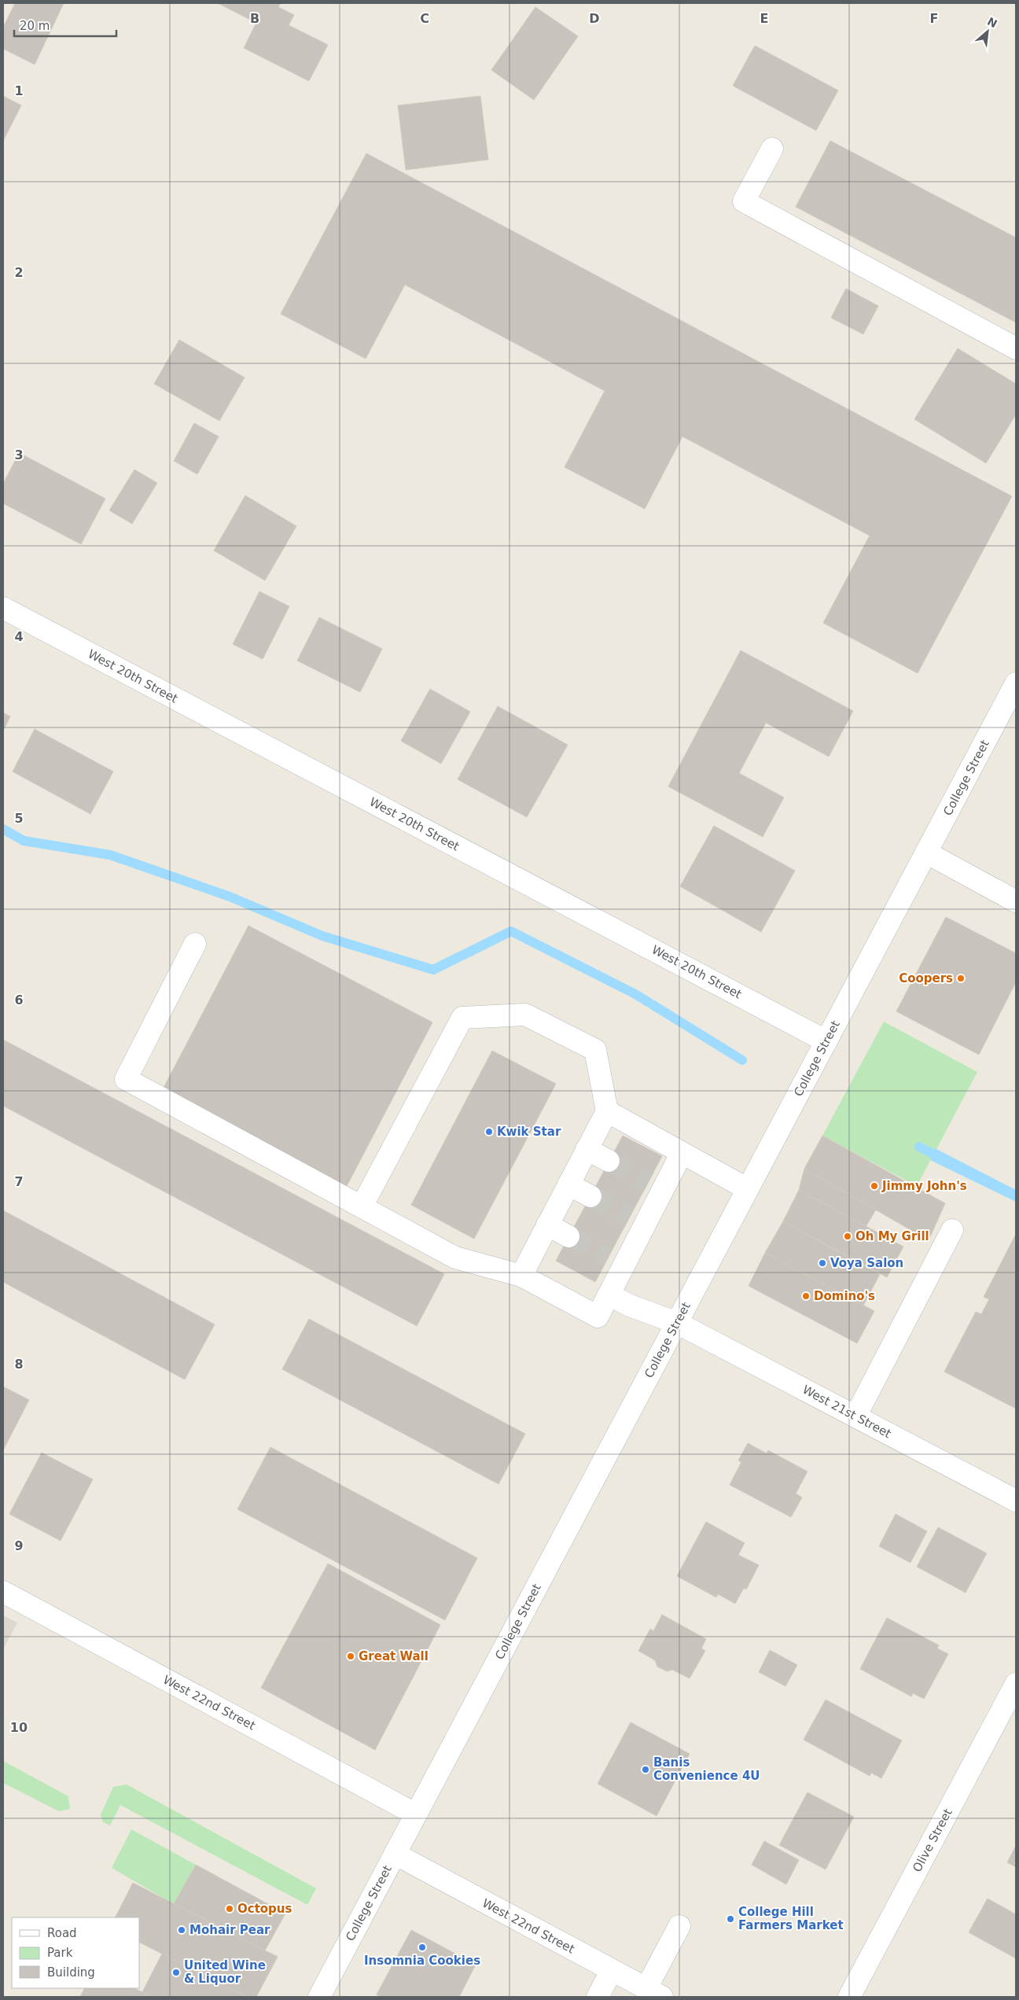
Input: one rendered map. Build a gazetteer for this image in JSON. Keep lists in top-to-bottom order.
{
  "streets": {
    "street": [
      "West 20th Street",
      "College Street",
      "West 21st Street",
      "West 22nd Street",
      "Olive Street"
    ]
  },
  "crossings": [
    ["West 20th Street", "College Street"],
    ["College Street", "West 21st Street"],
    ["College Street", "West 22nd Street"]
  ],
  "places": [
    "Coopers",
    "Kwik Star",
    "Jimmy John's",
    "Oh My Grill",
    "Voya Salon",
    "Domino's",
    "Great Wall",
    "Banis Convenience 4U",
    "Octopus",
    "College Hill Farmers Market",
    "Mohair Pear",
    "Insomnia Cookies",
    "United Wine & Liquor"
  ],
  "legend": ["Road", "Park", "Building"],
  "scale_bar": "20 m",
  "north": "top right",
  "grid": {
    "columns": [
      "B",
      "C",
      "D",
      "E",
      "F"
    ],
    "rows": [
      "1",
      "2",
      "3",
      "4",
      "5",
      "6",
      "7",
      "8",
      "9",
      "10"
    ]
  }
}
